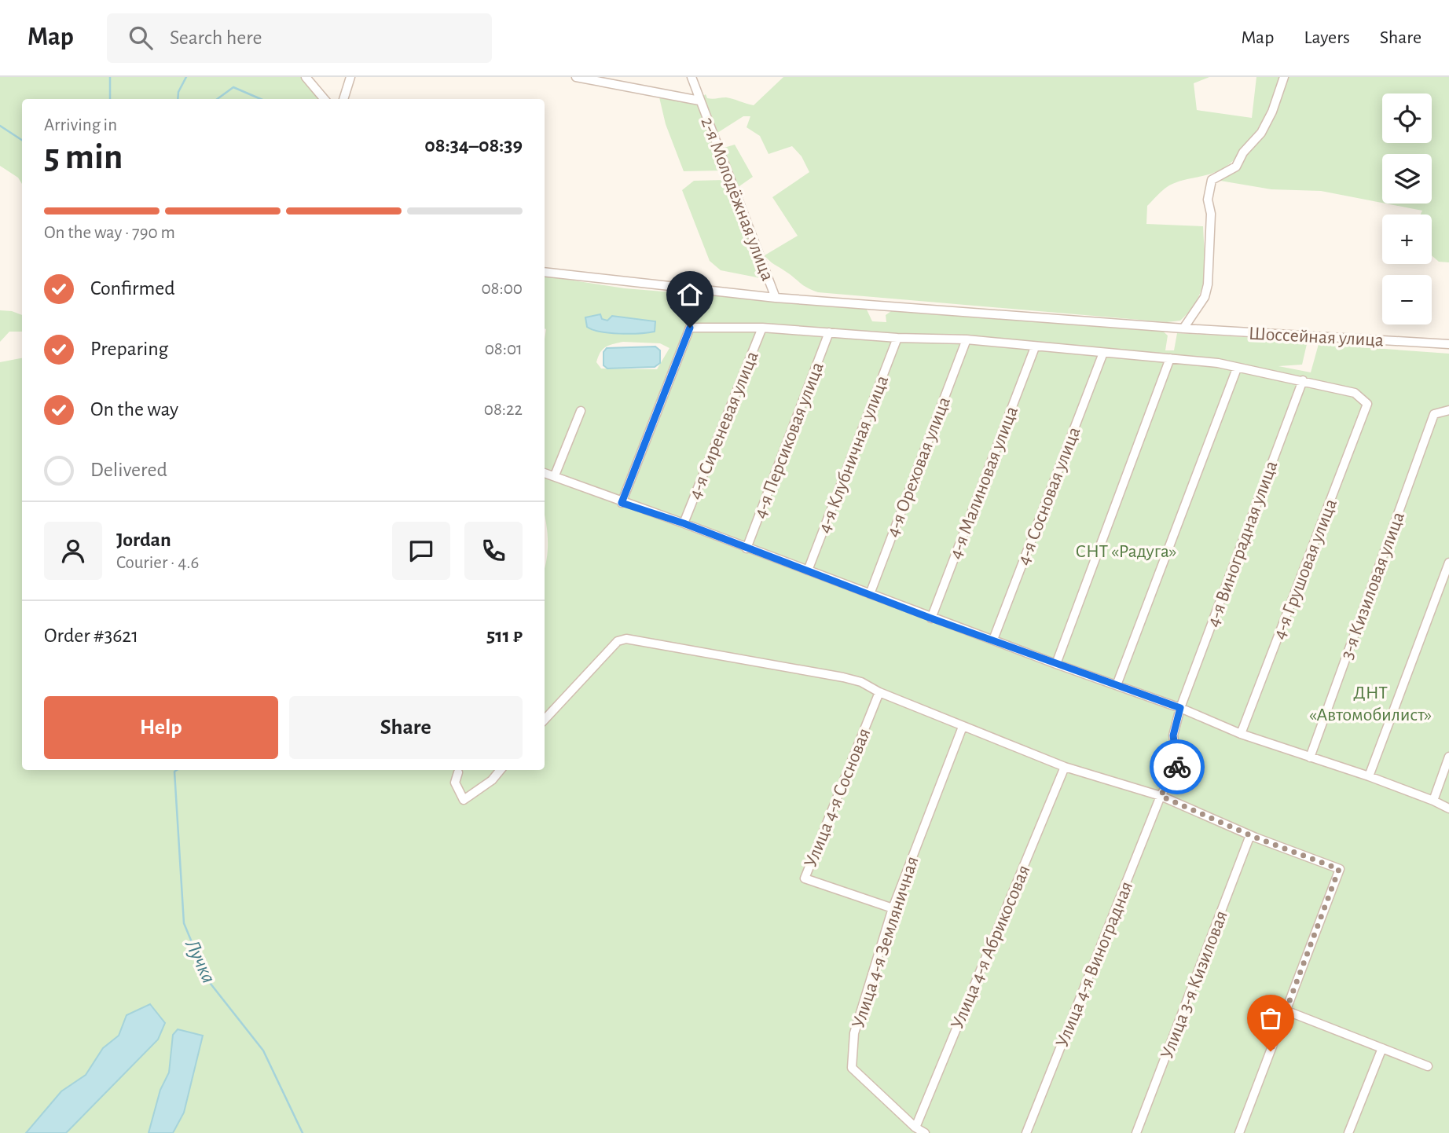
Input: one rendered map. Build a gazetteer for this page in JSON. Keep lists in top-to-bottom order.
{
  "streets": {
    "street": [
      "2-я Молодёжная улица",
      "Шоссейная улица",
      "4-я Сиреневая улица",
      "4-я Персиковая улица",
      "4-я Клубничная улица",
      "4-я Ореховая улица",
      "4-я Малиновая улица",
      "4-я Сосновая улица",
      "4-я Виноградная улица",
      "4-я Грушовая улица",
      "3-я Кизиловая улица",
      "Улица 4-я Сосновая",
      "Улица 4-я Земляничная",
      "Улица 4-я Абрикосовая",
      "Улица 4-я Виноградная",
      "Улица 3-я Кизиловая"
    ]
  },
  "crossings": [
    ["2-я Молодёжная улица", "Шоссейная улица"],
    ["4-я Виноградная улица", "4-я Грушовая улица"],
    ["4-я Виноградная улица", "Улица 4-я Виноградная"],
    ["Улица 4-я Сосновая", "Улица 4-я Земляничная"],
    ["Улица 4-я Земляничная", "Улица 4-я Абрикосовая"]
  ],
  "water": ["Лучка"],
  "parks": ["СНТ «Радуга»", "ДНТ «Автомобилист»"],
  "page": {
    "header": "Map",
    "search": "Search here",
    "nav": ["Map", "Layers", "Share"],
    "map_buttons": ["+", "−"],
    "heading": ["5 min", "Arriving in", "08:34–08:39"],
    "panel": [
      "Jordan",
      "Courier · 4.6",
      "Order #3621",
      "511 ₽"
    ],
    "bar": "On the way · 790 m",
    "list": [
      ["Confirmed", "08:00"],
      ["Preparing", "08:01"],
      ["On the way", "08:22"],
      "Delivered"
    ],
    "buttons": ["Help", "Share"]
  }
}
